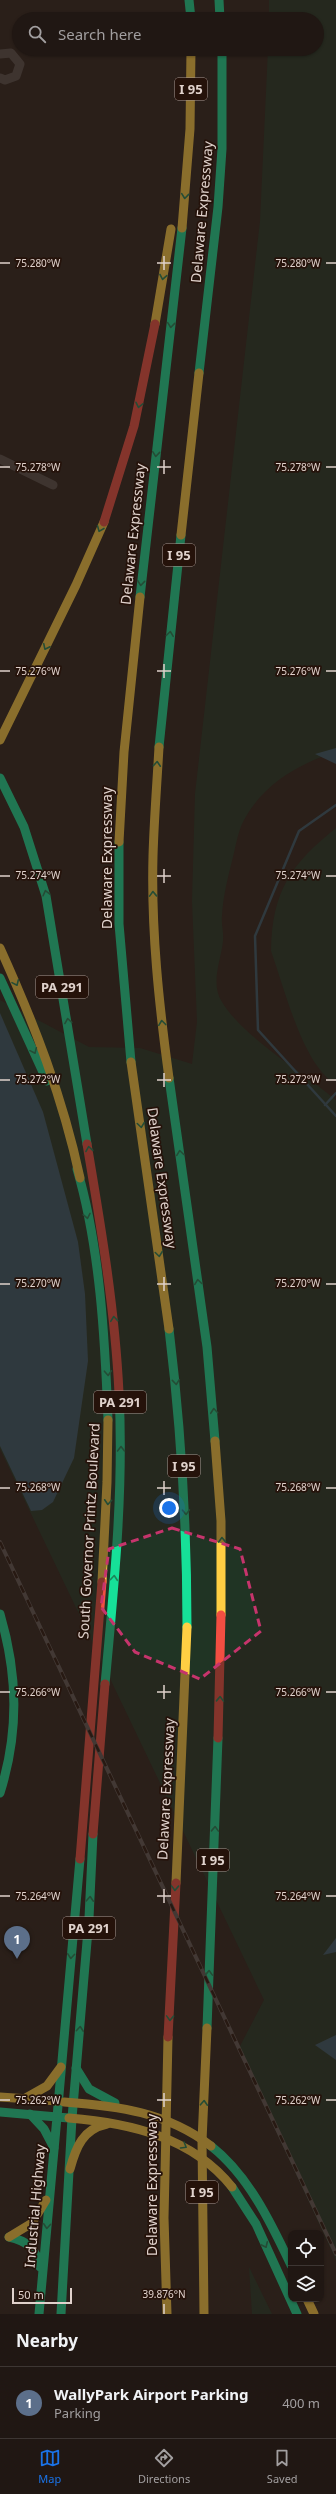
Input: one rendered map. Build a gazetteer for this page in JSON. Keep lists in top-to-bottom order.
{
  "streets": {
    "main road": [
      "I 95",
      "Delaware Expressway",
      "PA 291",
      "South Governor Printz Boulevard",
      "Industrial Highway"
    ]
  },
  "crossings": [
    ["South Governor Printz Boulevard", "Industrial Highway"]
  ],
  "scale_bar": "50 m",
  "page": {
    "search": "Search here",
    "pins": "1",
    "scale": "50 m",
    "heading": "Nearby",
    "list": [
      {
        "mark": "1",
        "name": "WallyPark Airport Parking",
        "note": "Parking",
        "value": "400 m"
      }
    ],
    "nav": ["Map", "Directions", "Saved"]
  },
  "coordinates": [
    "75.280°W",
    "75.278°W",
    "75.276°W",
    "75.274°W",
    "75.272°W",
    "75.270°W",
    "75.268°W",
    "75.266°W",
    "75.264°W",
    "75.262°W",
    "39.876°N"
  ]
}
